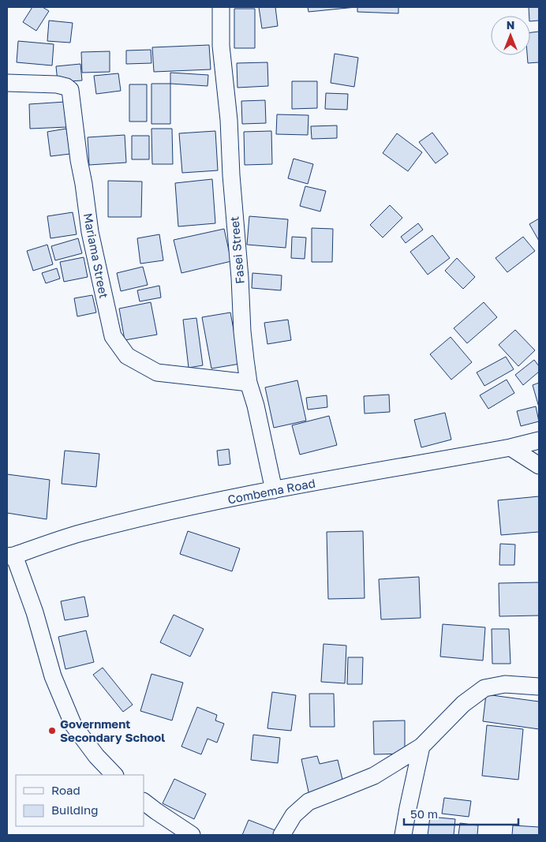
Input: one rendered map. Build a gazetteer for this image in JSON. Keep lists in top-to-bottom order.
{
  "streets": {
    "street": ["Fasei Street", "Mariama Street", "Combema Road"]
  },
  "crossings": [
    ["Fasei Street", "Mariama Street"],
    ["Fasei Street", "Combema Road"]
  ],
  "places": ["Government Secondary School"],
  "legend": ["Road", "Building"],
  "scale_bar": "50 m",
  "north": "top"
}
